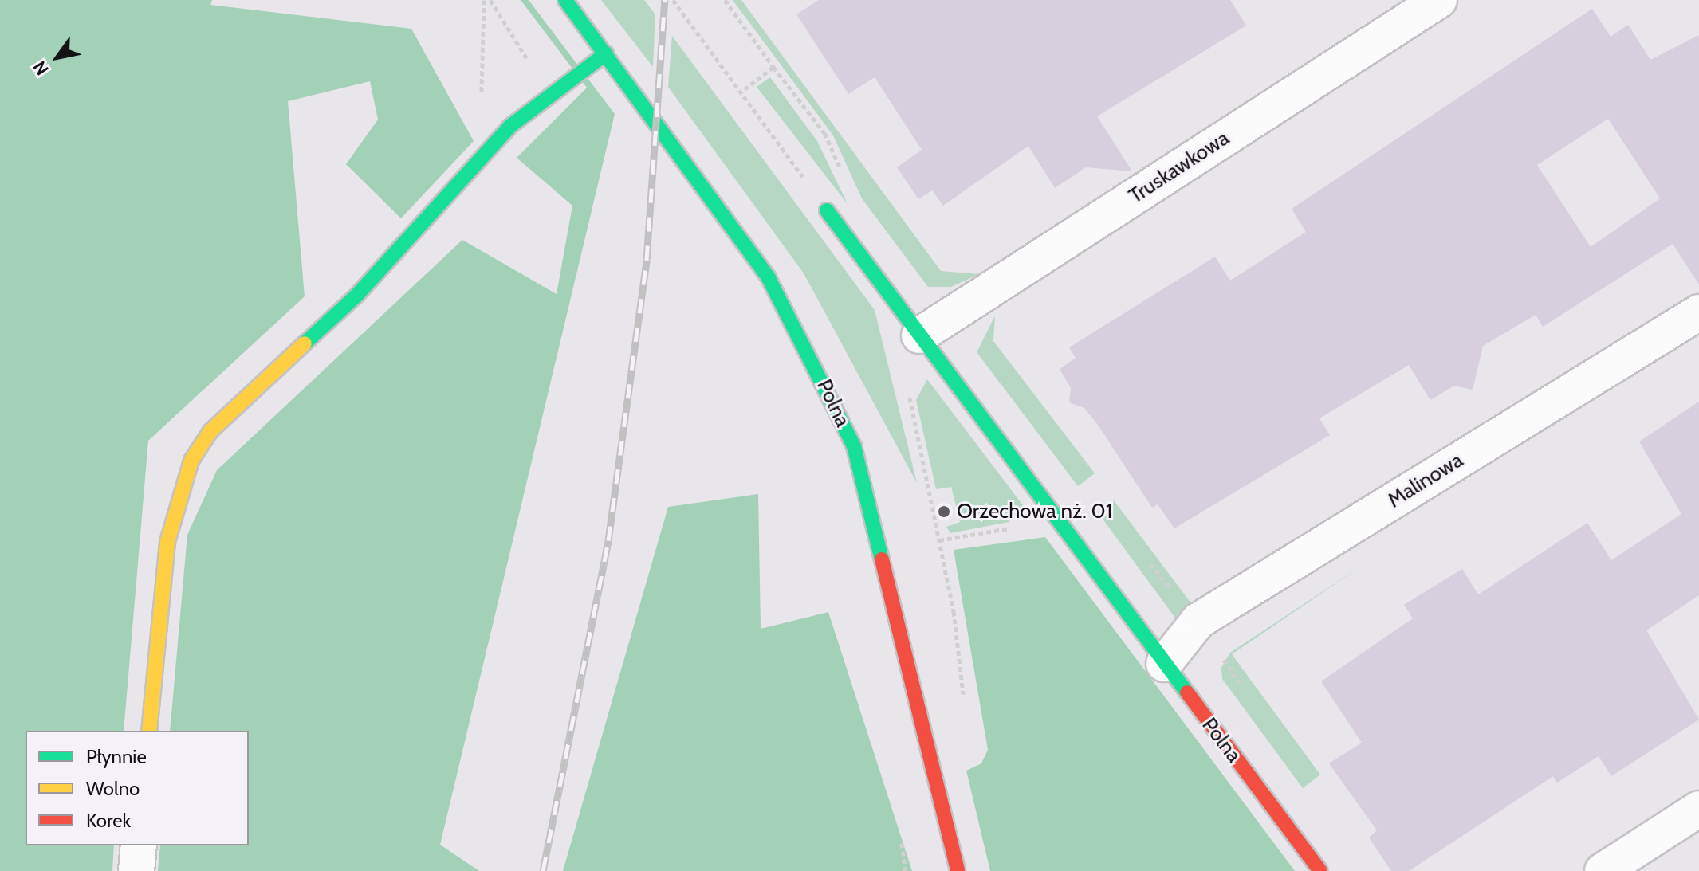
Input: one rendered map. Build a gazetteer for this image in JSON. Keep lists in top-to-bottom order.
{
  "streets": {
    "street": ["Truskawkowa", "Polna", "Malinowa"]
  },
  "crossings": [
    ["Truskawkowa", "Polna"],
    ["Polna", "Malinowa"]
  ],
  "places": ["Orzechowa nż. 01"],
  "legend": ["Płynnie", "Wolno", "Korek"],
  "north": "bottom left"
}
